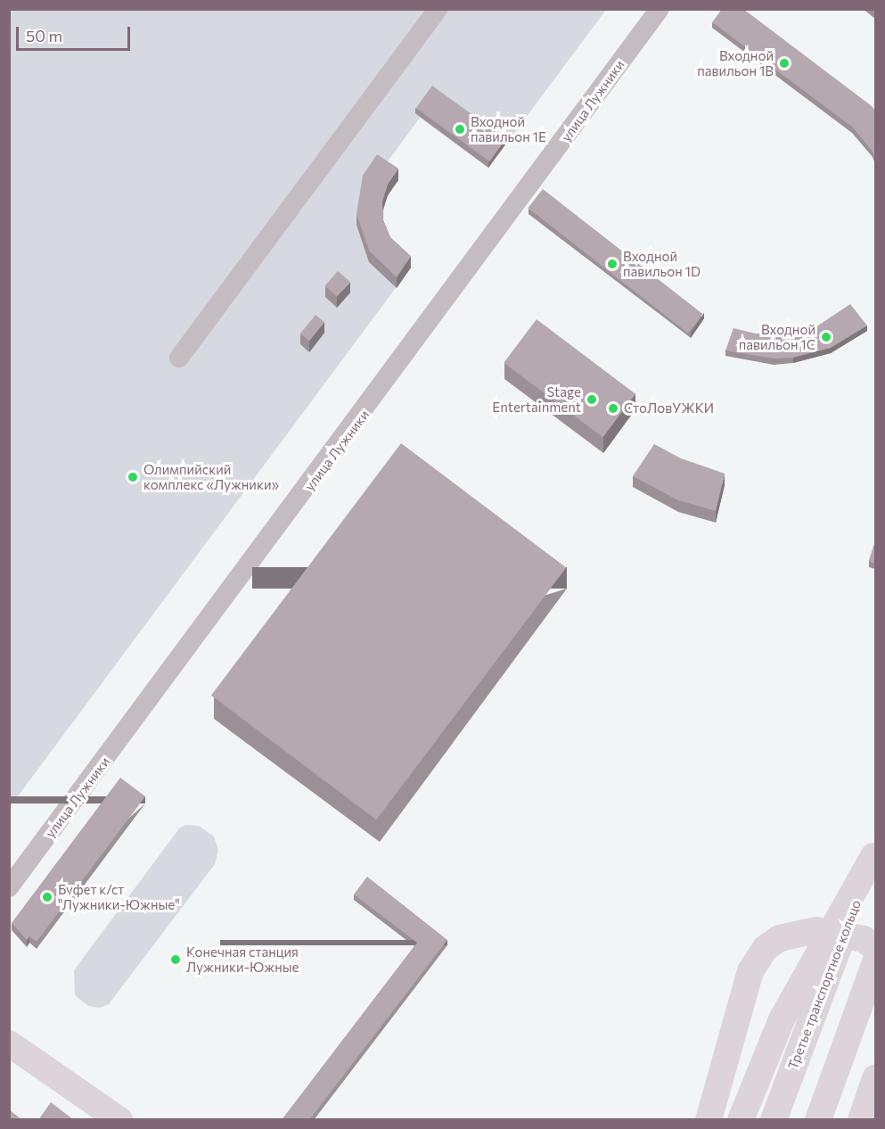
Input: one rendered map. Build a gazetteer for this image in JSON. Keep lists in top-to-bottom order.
{
  "streets": {
    "main road": ["Третье транспортное кольцо"],
    "street": ["улица Лужники"]
  },
  "places": [
    "Входной павильон 1B",
    "Входной павильон 1E",
    "Входной павильон 1D",
    "Входной павильон 1C",
    "Stage Entertainment",
    "СтоЛовУЖКИ",
    "Олимпийский комплекс «Лужники»",
    "Буфет к/ст \"Лужники-Южные\"",
    "Конечная станция Лужники-Южные"
  ],
  "scale_bar": "50 m"
}
